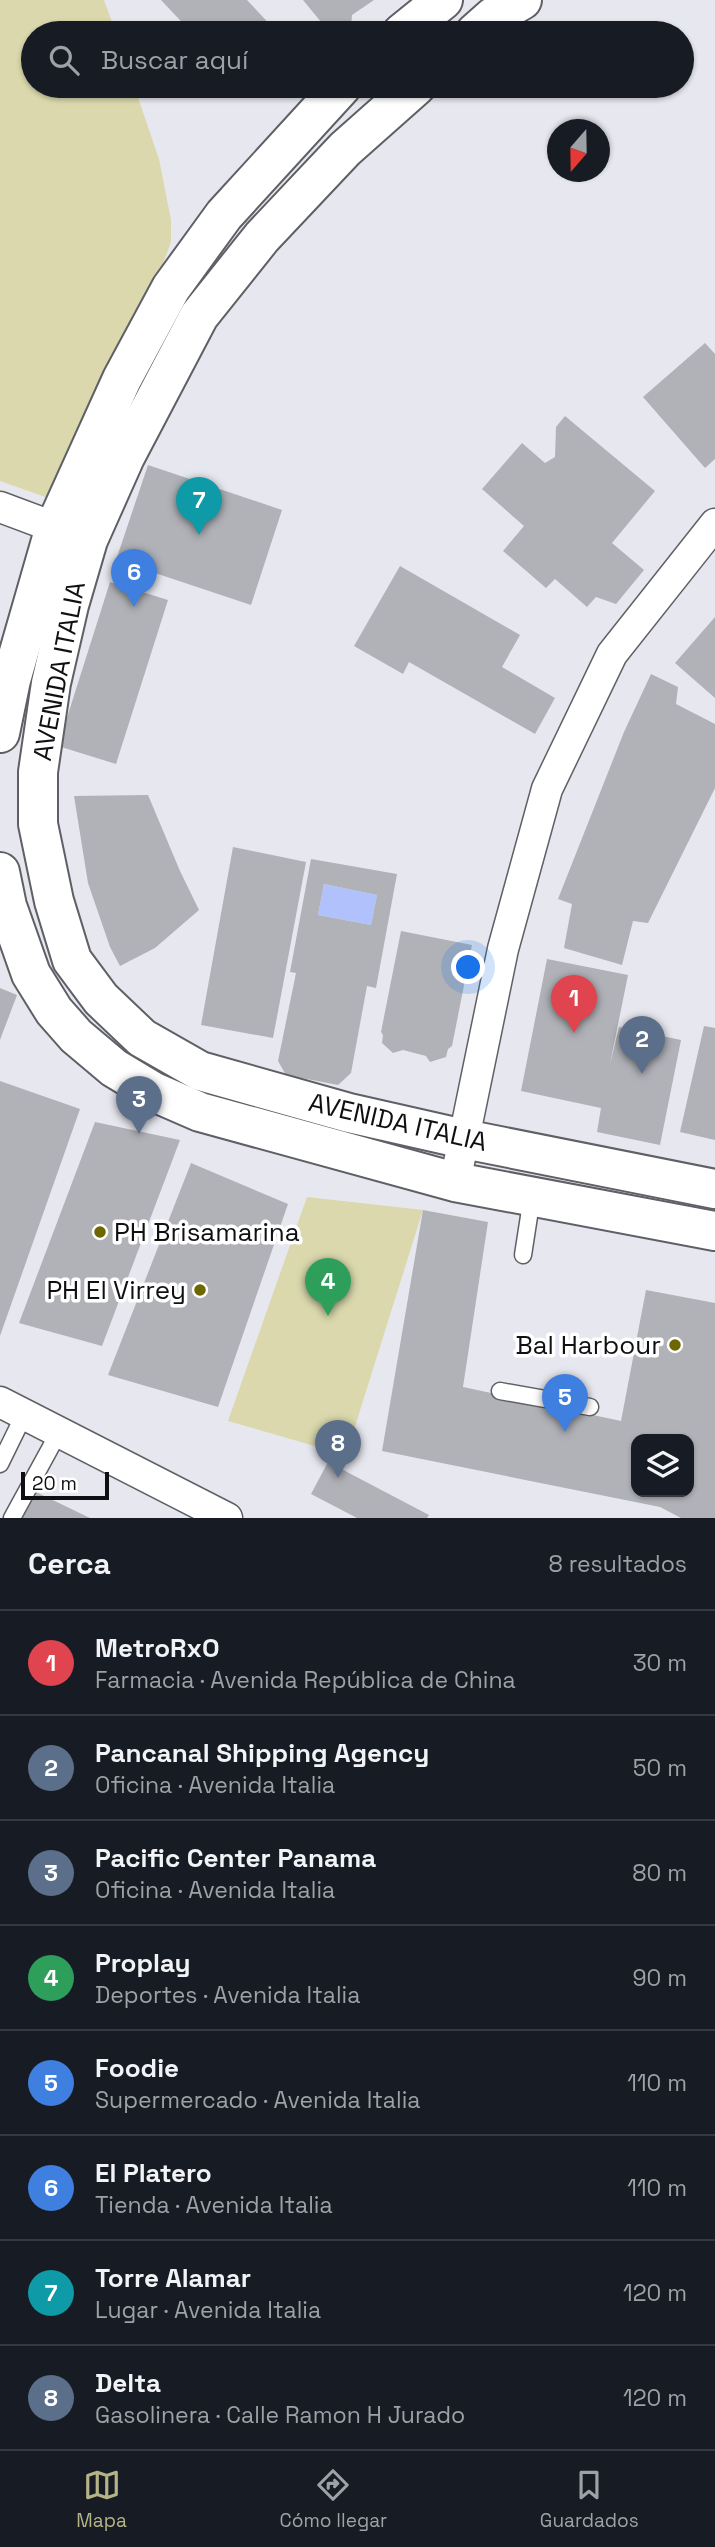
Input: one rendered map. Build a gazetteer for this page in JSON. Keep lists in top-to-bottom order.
{
  "streets": {
    "street": ["AVENIDA ITALIA"]
  },
  "places": ["PH Brisamarina", "PH El Virrey", "Bal Harbour"],
  "scale_bar": "20 m",
  "north": "bottom",
  "page": {
    "search": "Buscar aquí",
    "pins": [
      "7",
      "6",
      "1",
      "2",
      "3",
      "4",
      "5",
      "8"
    ],
    "scale": "20 m",
    "heading": ["Cerca", "8 resultados"],
    "list": [
      {
        "mark": "1",
        "name": "MetroRxO",
        "note": "Farmacia · Avenida República de China",
        "value": "30 m"
      },
      {
        "mark": "2",
        "name": "Pancanal Shipping Agency",
        "note": "Oficina · Avenida Italia",
        "value": "50 m"
      },
      {
        "mark": "3",
        "name": "Pacific Center Panama",
        "note": "Oficina · Avenida Italia",
        "value": "80 m"
      },
      {
        "mark": "4",
        "name": "Proplay",
        "note": "Deportes · Avenida Italia",
        "value": "90 m"
      },
      {
        "mark": "5",
        "name": "Foodie",
        "note": "Supermercado · Avenida Italia",
        "value": "110 m"
      },
      {
        "mark": "6",
        "name": "El Platero",
        "note": "Tienda · Avenida Italia",
        "value": "110 m"
      },
      {
        "mark": "7",
        "name": "Torre Alamar",
        "note": "Lugar · Avenida Italia",
        "value": "120 m"
      },
      {
        "mark": "8",
        "name": "Delta",
        "note": "Gasolinera · Calle Ramon H Jurado",
        "value": "120 m"
      }
    ],
    "nav": ["Mapa", "Cómo llegar", "Guardados"]
  }
}
